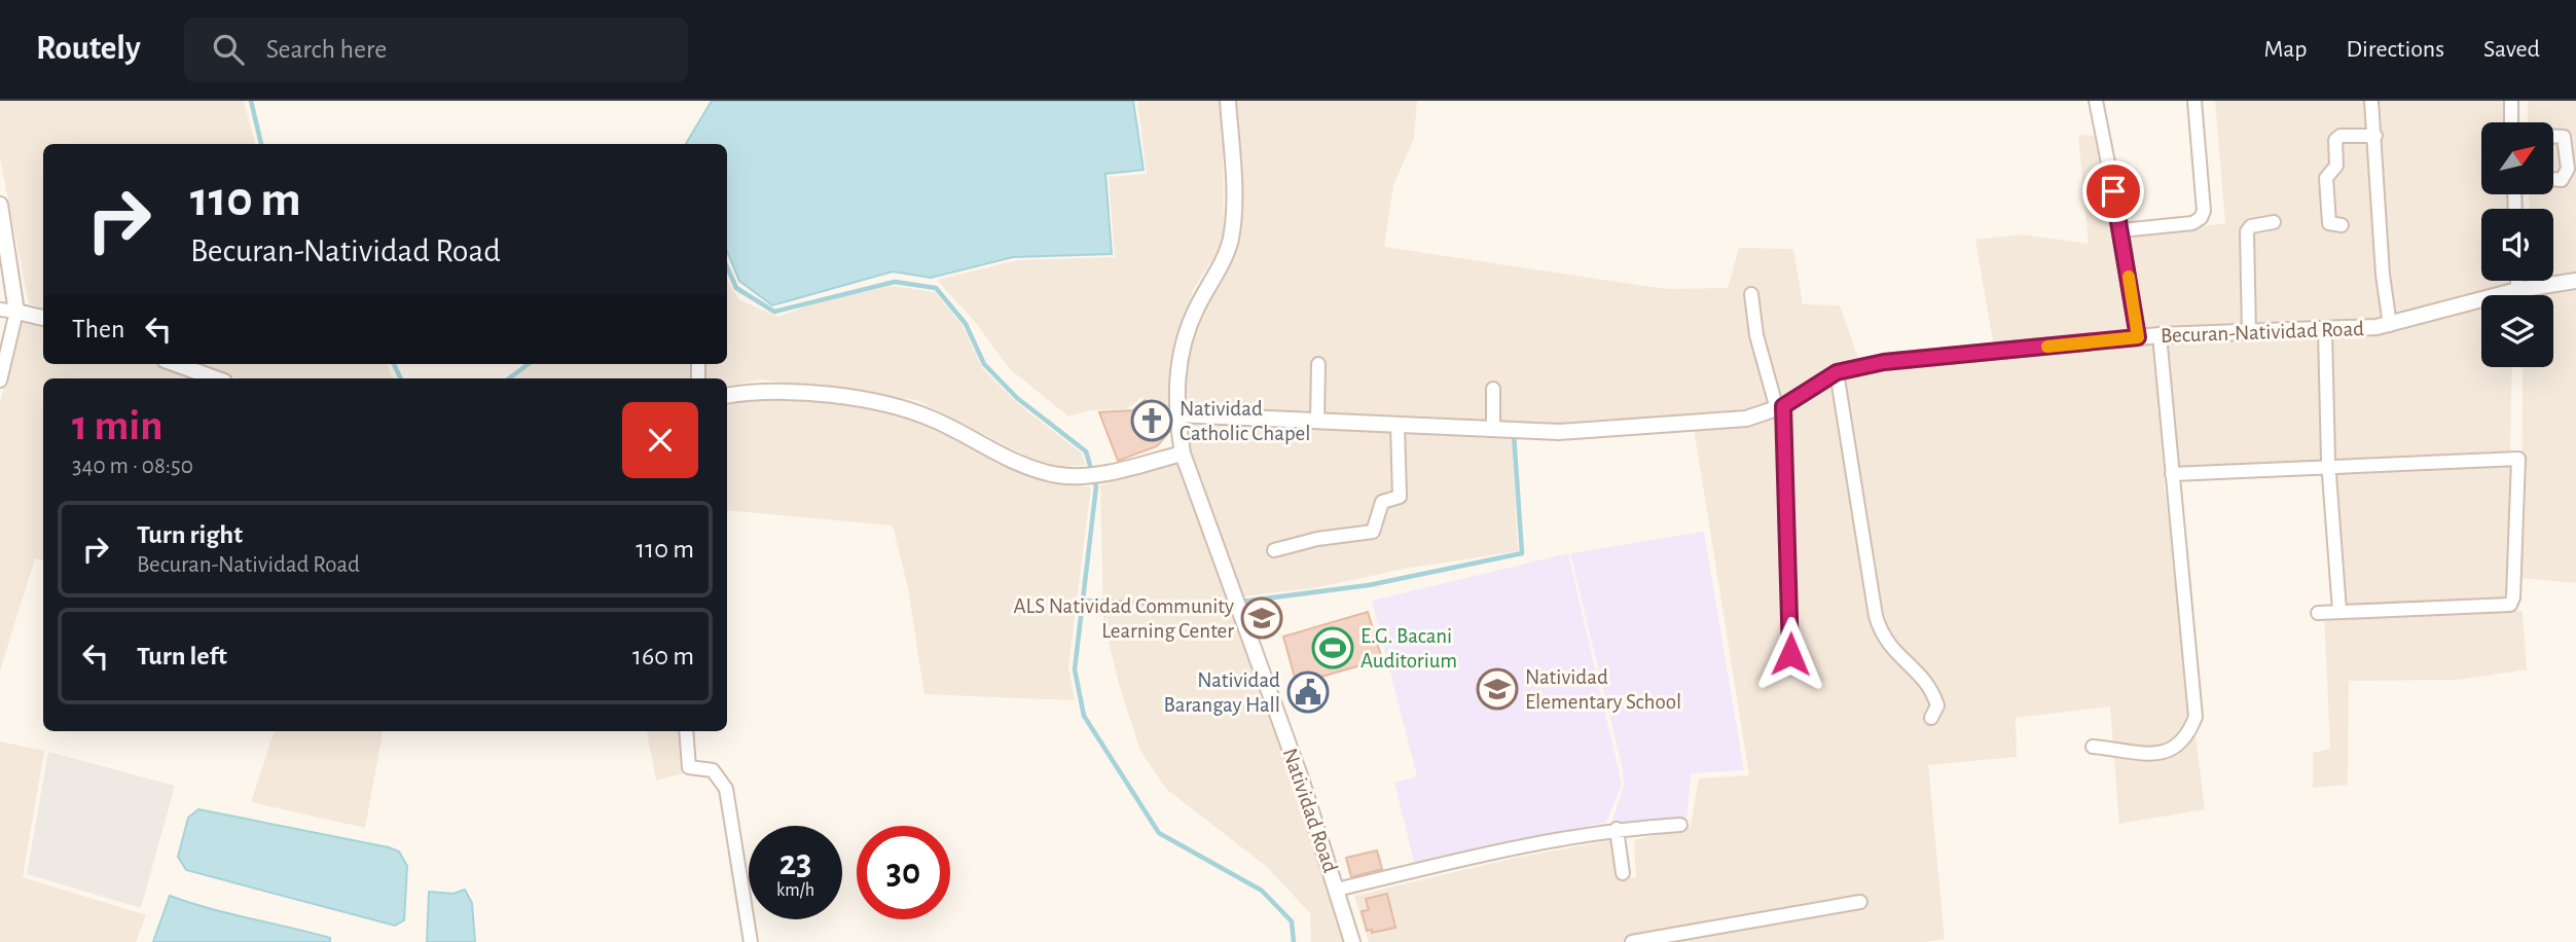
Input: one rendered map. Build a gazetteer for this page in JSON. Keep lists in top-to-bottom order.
{
  "streets": {
    "street": ["Becuran-Natividad Road", "Natividad Road"]
  },
  "crossings": [
    ["Becuran-Natividad Road", "Natividad Road"]
  ],
  "places": {
    "church": ["Natividad Catholic Chapel"],
    "school or university": ["ALS Natividad Community Learning Center", "Natividad Elementary School"],
    "sports": ["E.G. Bacani Auditorium"],
    "public building": ["Natividad Barangay Hall"]
  },
  "north": "top right",
  "page": {
    "header": "Routely",
    "search": "Search here",
    "nav": ["Map", "Directions", "Saved"],
    "turn": ["110 m", "Becuran-Natividad Road"],
    "then": "Then",
    "heading": ["1 min", "340 m · 08:50"],
    "list": [
      {
        "name": "Turn right",
        "note": "Becuran-Natividad Road",
        "value": "110 m"
      },
      {
        "name": "Turn left",
        "value": "160 m"
      }
    ],
    "speed": "23 km/h",
    "limit": "30"
  }
}
